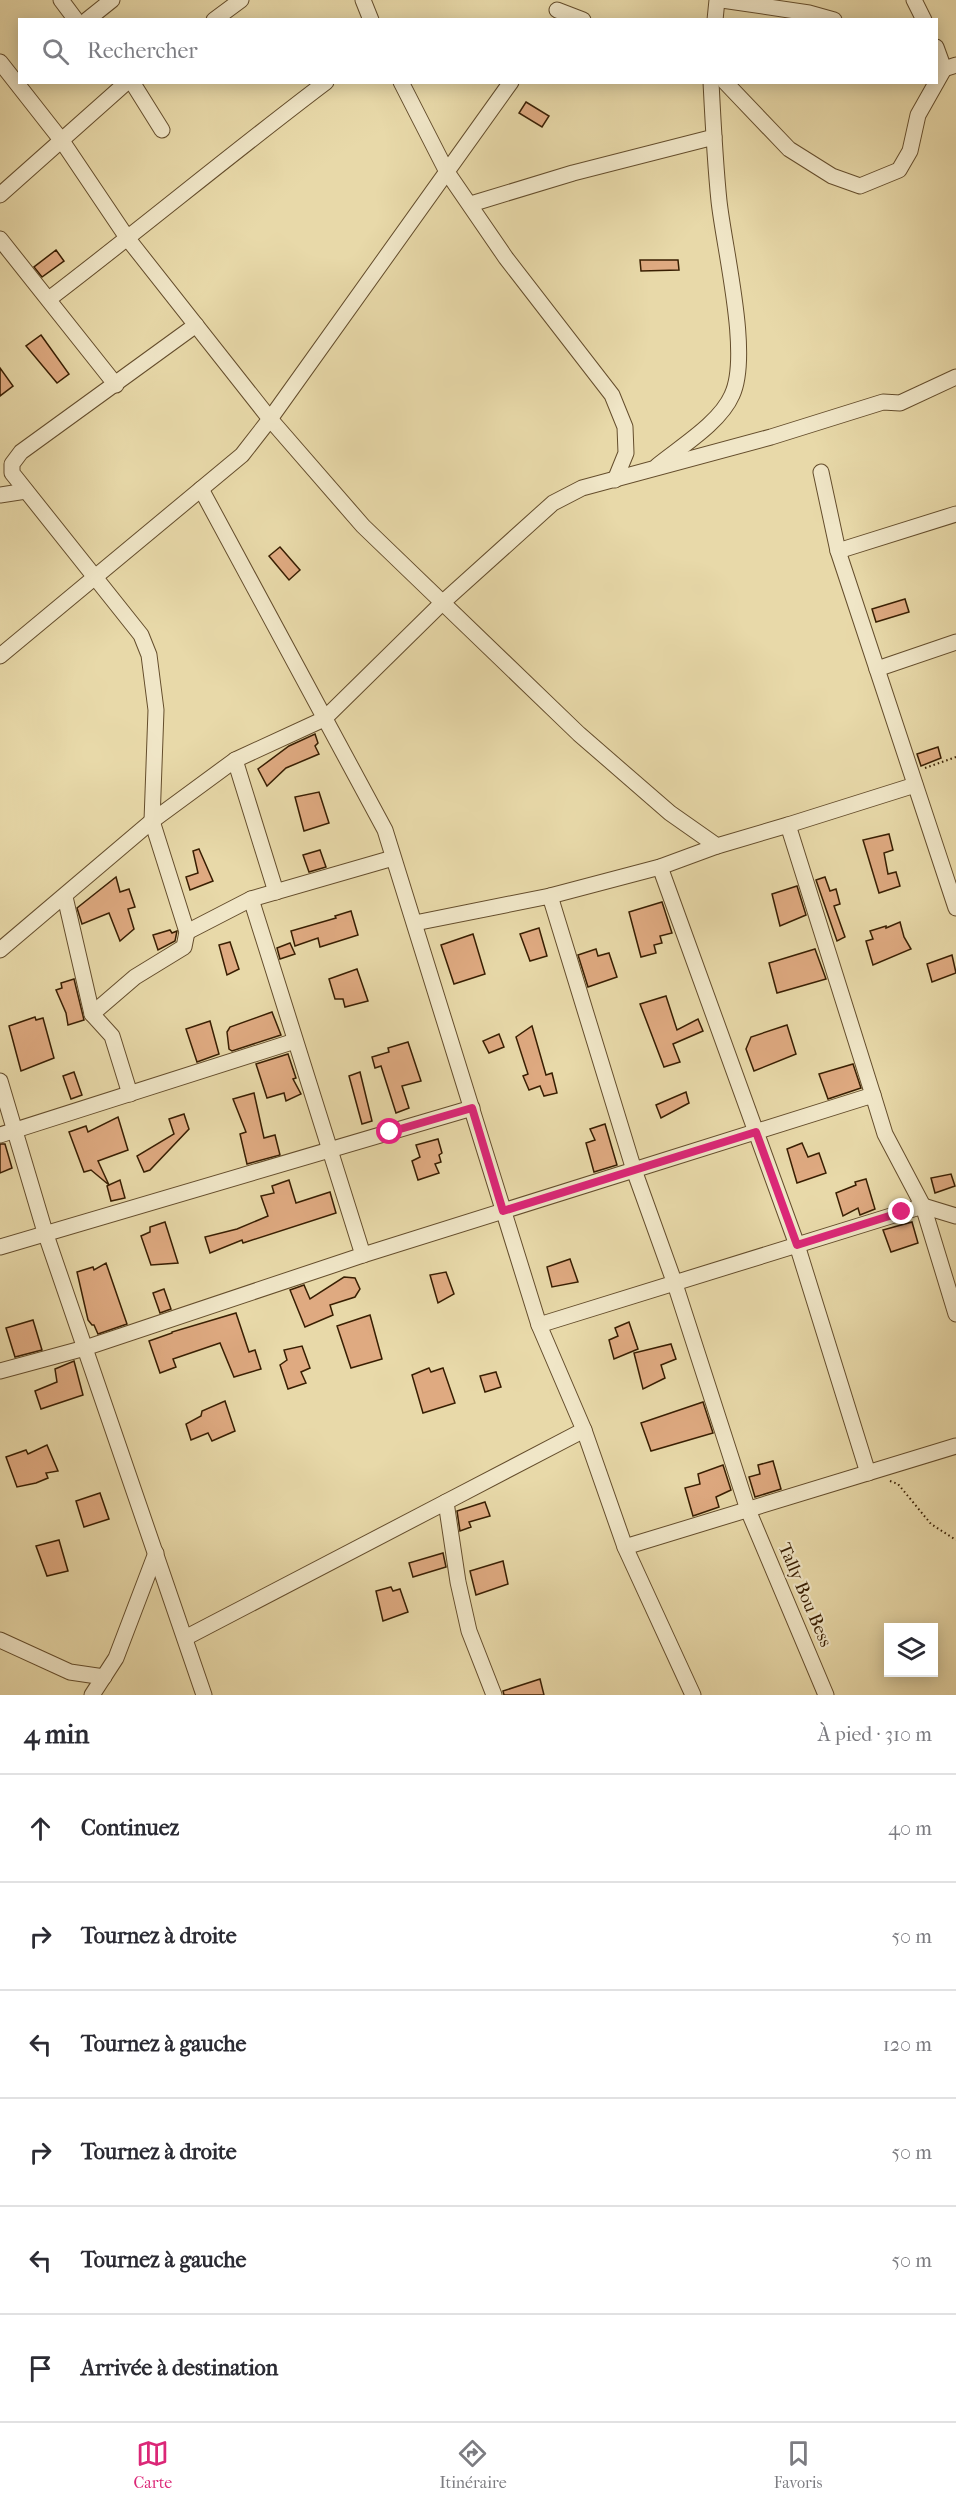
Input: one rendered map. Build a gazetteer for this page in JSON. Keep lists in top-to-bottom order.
{
  "streets": {
    "street": ["Tally Bou Bess"]
  },
  "page": {
    "search": "Rechercher",
    "heading": ["4 min", "À pied · 310 m"],
    "list": [
      ["Continuez", "40 m"],
      ["Tournez à droite", "50 m"],
      ["Tournez à gauche", "120 m"],
      ["Tournez à droite", "50 m"],
      ["Tournez à gauche", "50 m"],
      "Arrivée à destination"
    ],
    "nav": ["Carte", "Itinéraire", "Favoris"]
  }
}
